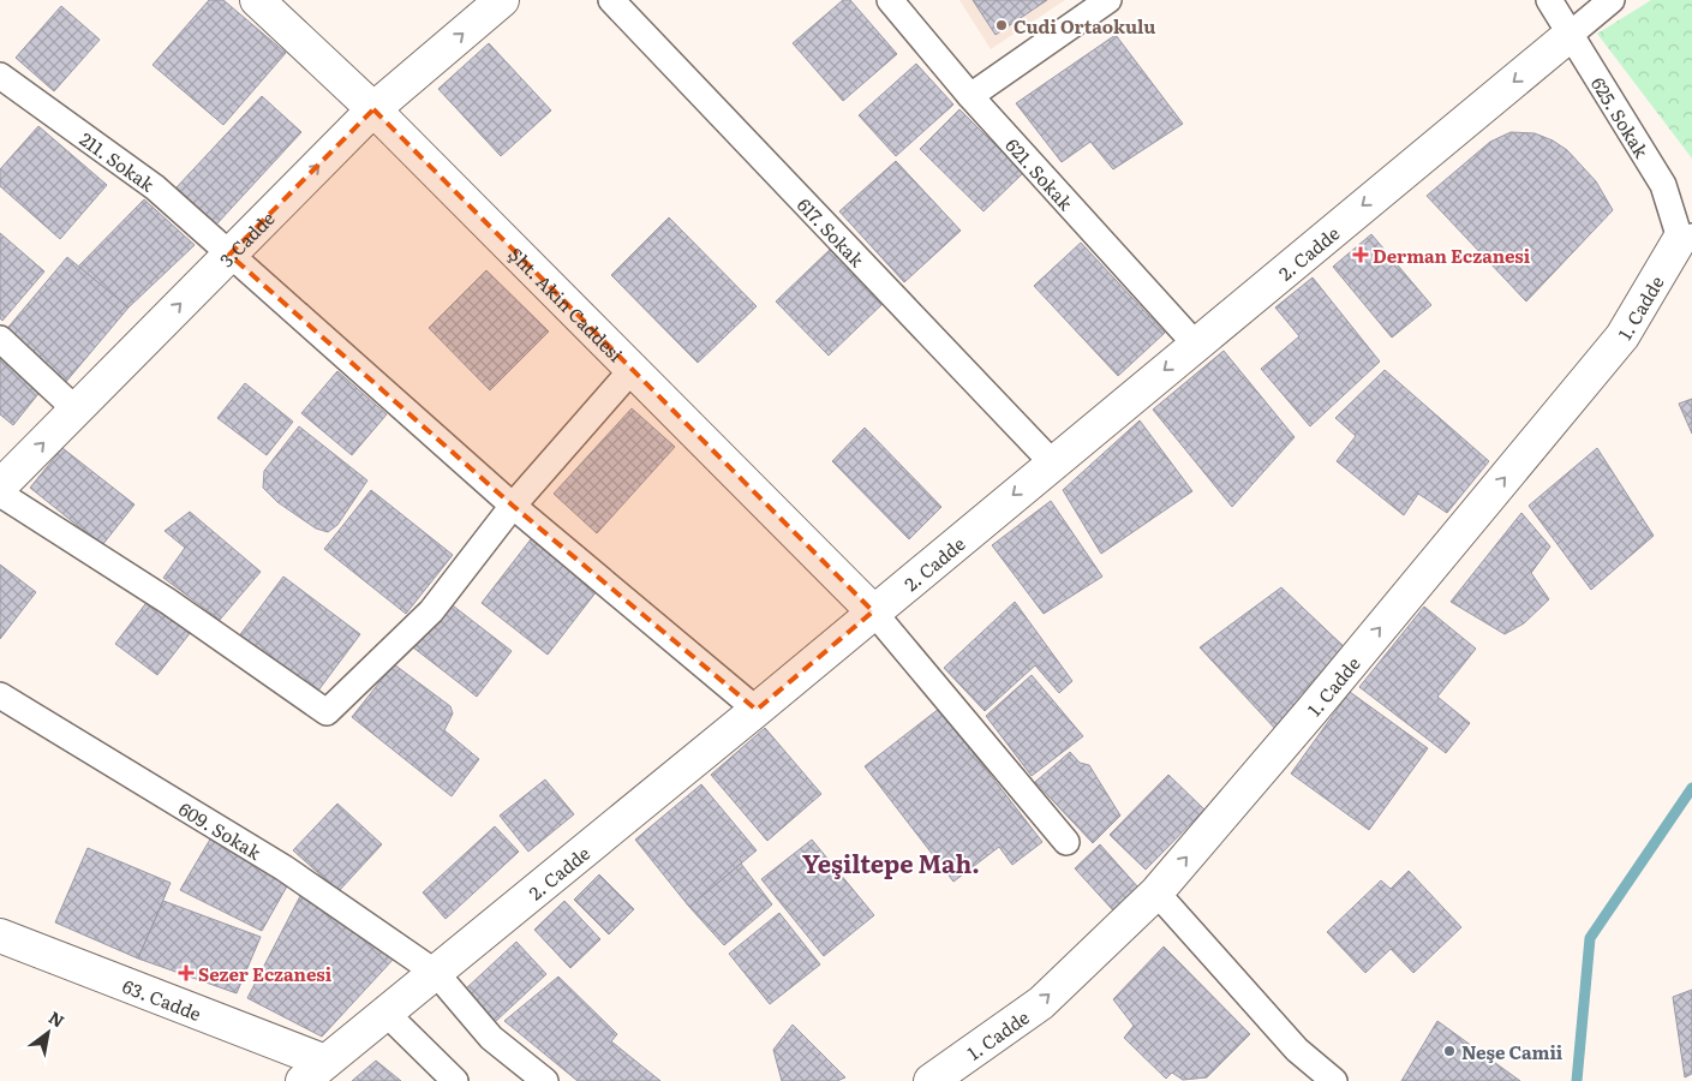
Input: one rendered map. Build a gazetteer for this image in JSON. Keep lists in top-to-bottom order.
{
  "streets": {
    "street": [
      "625. Sokak",
      "211. Sokak",
      "621. Sokak",
      "617. Sokak",
      "3.Cadde",
      "2. Cadde",
      "Şht. Akin Caddesi",
      "1. Cadde",
      "609. Sokak",
      "63. Cadde"
    ]
  },
  "crossings": [
    ["625. Sokak", "2. Cadde"],
    ["625. Sokak", "1. Cadde"],
    ["211. Sokak", "3.Cadde"],
    ["211. Sokak", "2. Cadde"],
    ["621. Sokak", "2. Cadde"],
    ["617. Sokak", "2. Cadde"],
    ["3.Cadde", "Şht. Akin Caddesi"],
    ["2. Cadde", "Şht. Akin Caddesi"],
    ["2. Cadde", "609. Sokak"],
    ["2. Cadde", "63. Cadde"]
  ],
  "one_way": ["3.Cadde", "2. Cadde", "1. Cadde"],
  "districts": ["Yeşiltepe Mah."],
  "places": {
    "other": ["Cudi Ortaokulu", "Neşe Camii"],
    "health": ["Derman Eczanesi", "Sezer Eczanesi"]
  },
  "north": "top right"
}
